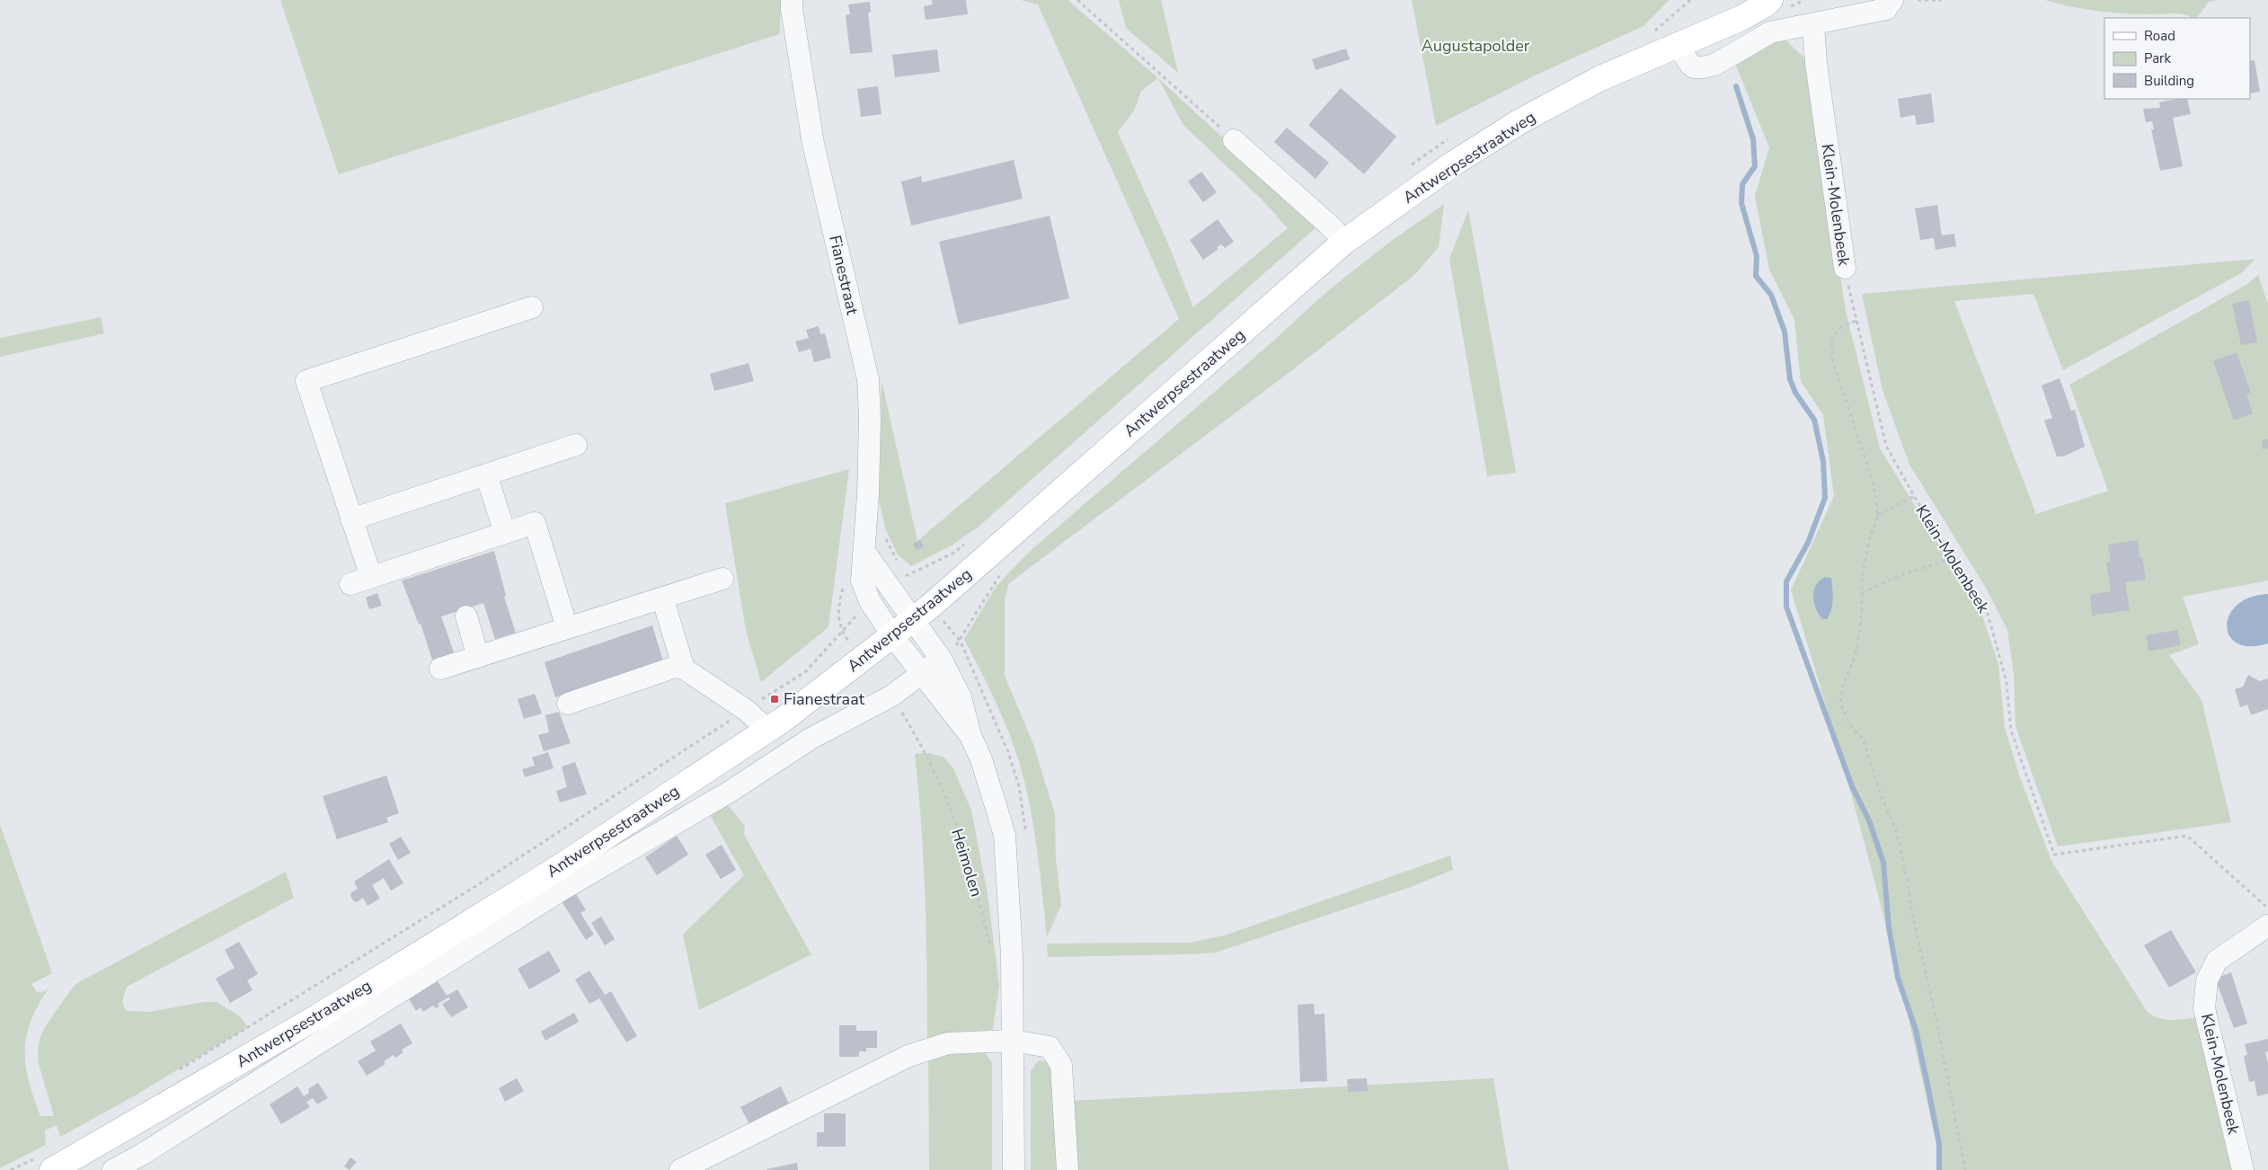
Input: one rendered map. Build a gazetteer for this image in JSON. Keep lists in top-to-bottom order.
{
  "streets": {
    "main road": ["Antwerpsestraatweg"],
    "street": ["Klein-Molenbeek", "Fianestraat", "Heimolen"]
  },
  "crossings": [
    ["Antwerpsestraatweg", "Fianestraat"],
    ["Antwerpsestraatweg", "Heimolen"],
    ["Fianestraat", "Heimolen"]
  ],
  "parks": ["Augustapolder"],
  "places": {
    "transit": ["Fianestraat"]
  },
  "legend": ["Road", "Park", "Building"]
}
